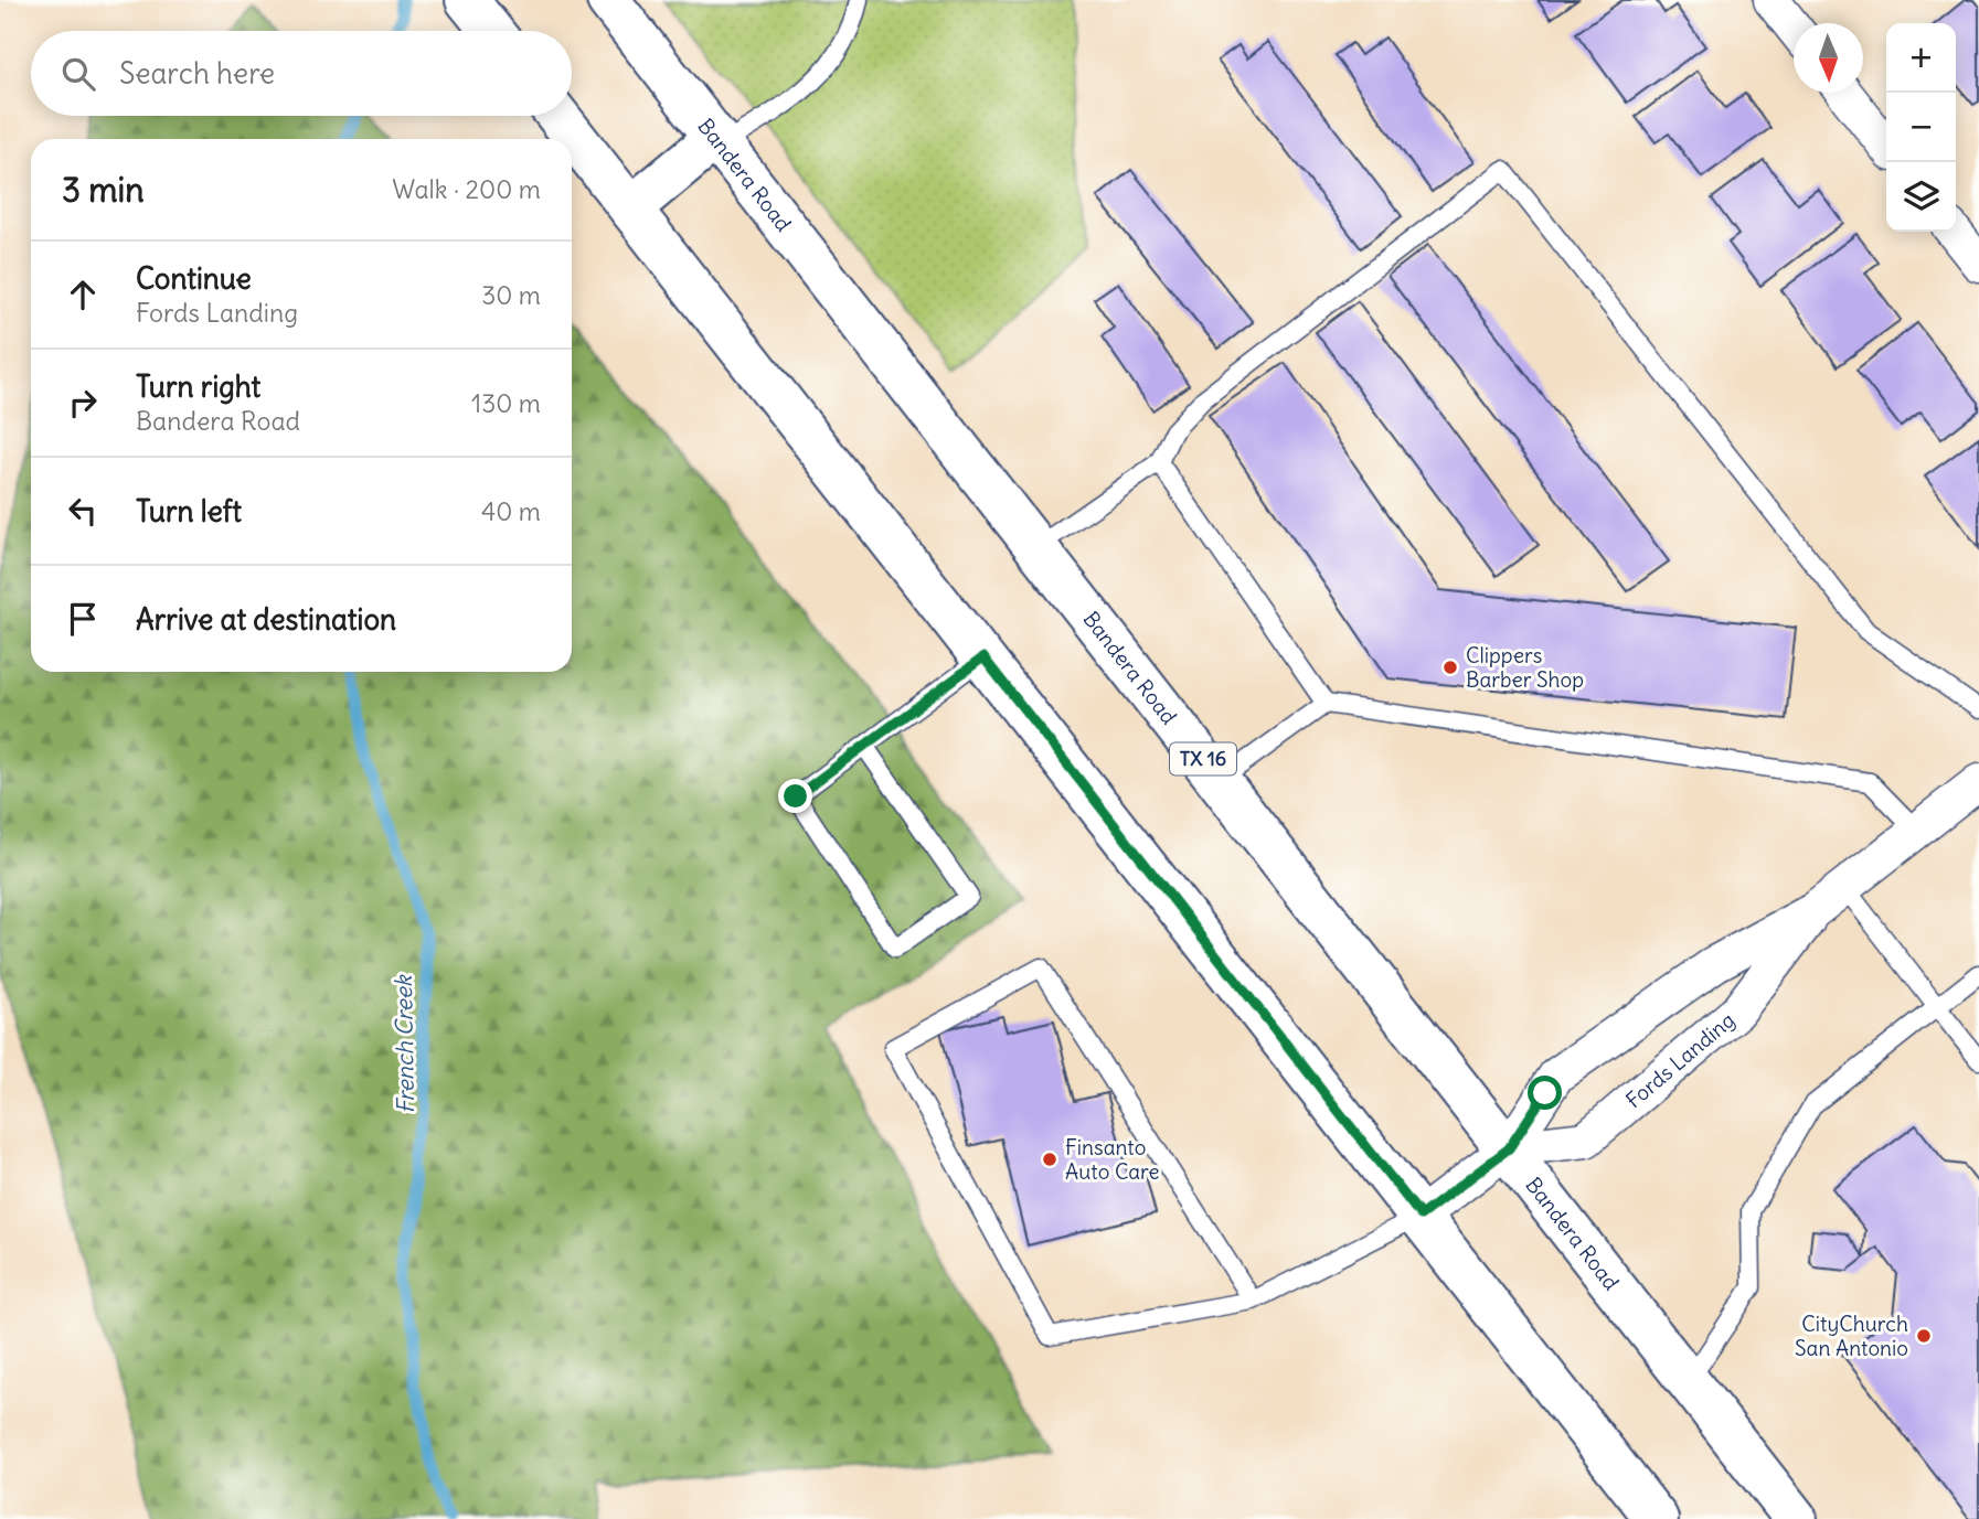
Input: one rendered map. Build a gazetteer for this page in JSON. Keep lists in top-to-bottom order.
{
  "streets": {
    "main road": ["Bandera Road", "TX 16"],
    "street": ["Fords Landing"]
  },
  "crossings": [
    ["Bandera Road", "Fords Landing"]
  ],
  "water": ["French Creek"],
  "places": ["Clippers Barber Shop", "Finsanto Auto Care", "CityChurch San Antonio"],
  "north": "bottom",
  "page": {
    "map_buttons": ["+", "−"],
    "search": "Search here",
    "heading": ["3 min", "Walk · 200 m"],
    "list": [
      ["Continue", "Fords Landing", "30 m"],
      ["Turn right", "Bandera Road", "130 m"],
      ["Turn left", "40 m"],
      "Arrive at destination"
    ]
  }
}
